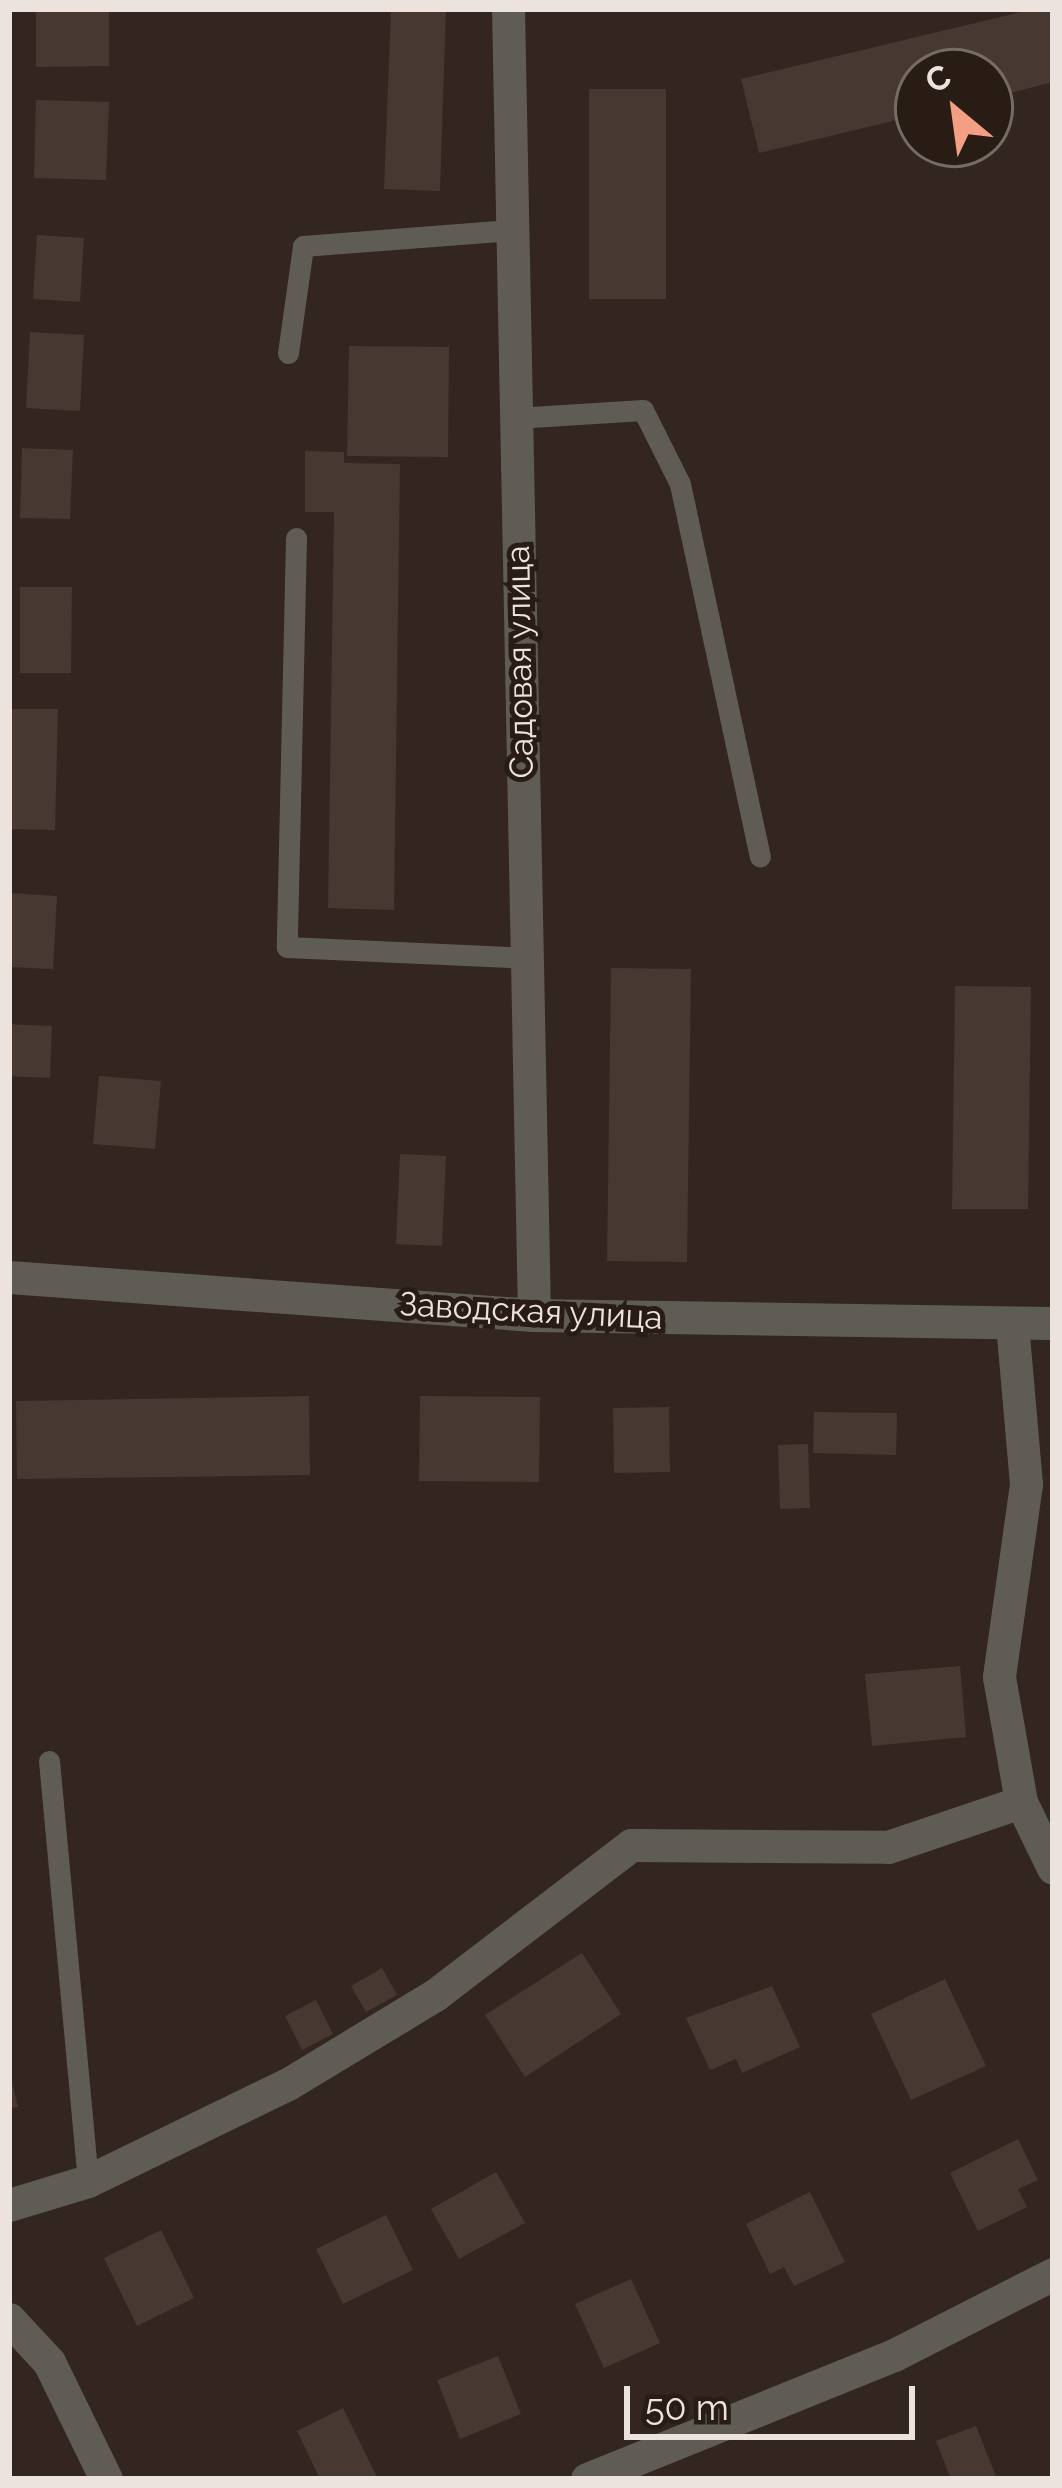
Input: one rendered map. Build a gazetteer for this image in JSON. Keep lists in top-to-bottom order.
{
  "streets": {
    "street": ["Садовая улица", "Заводская улица"]
  },
  "crossings": [
    ["Садовая улица", "Заводская улица"]
  ],
  "scale_bar": "50 m",
  "north": "top left"
}
